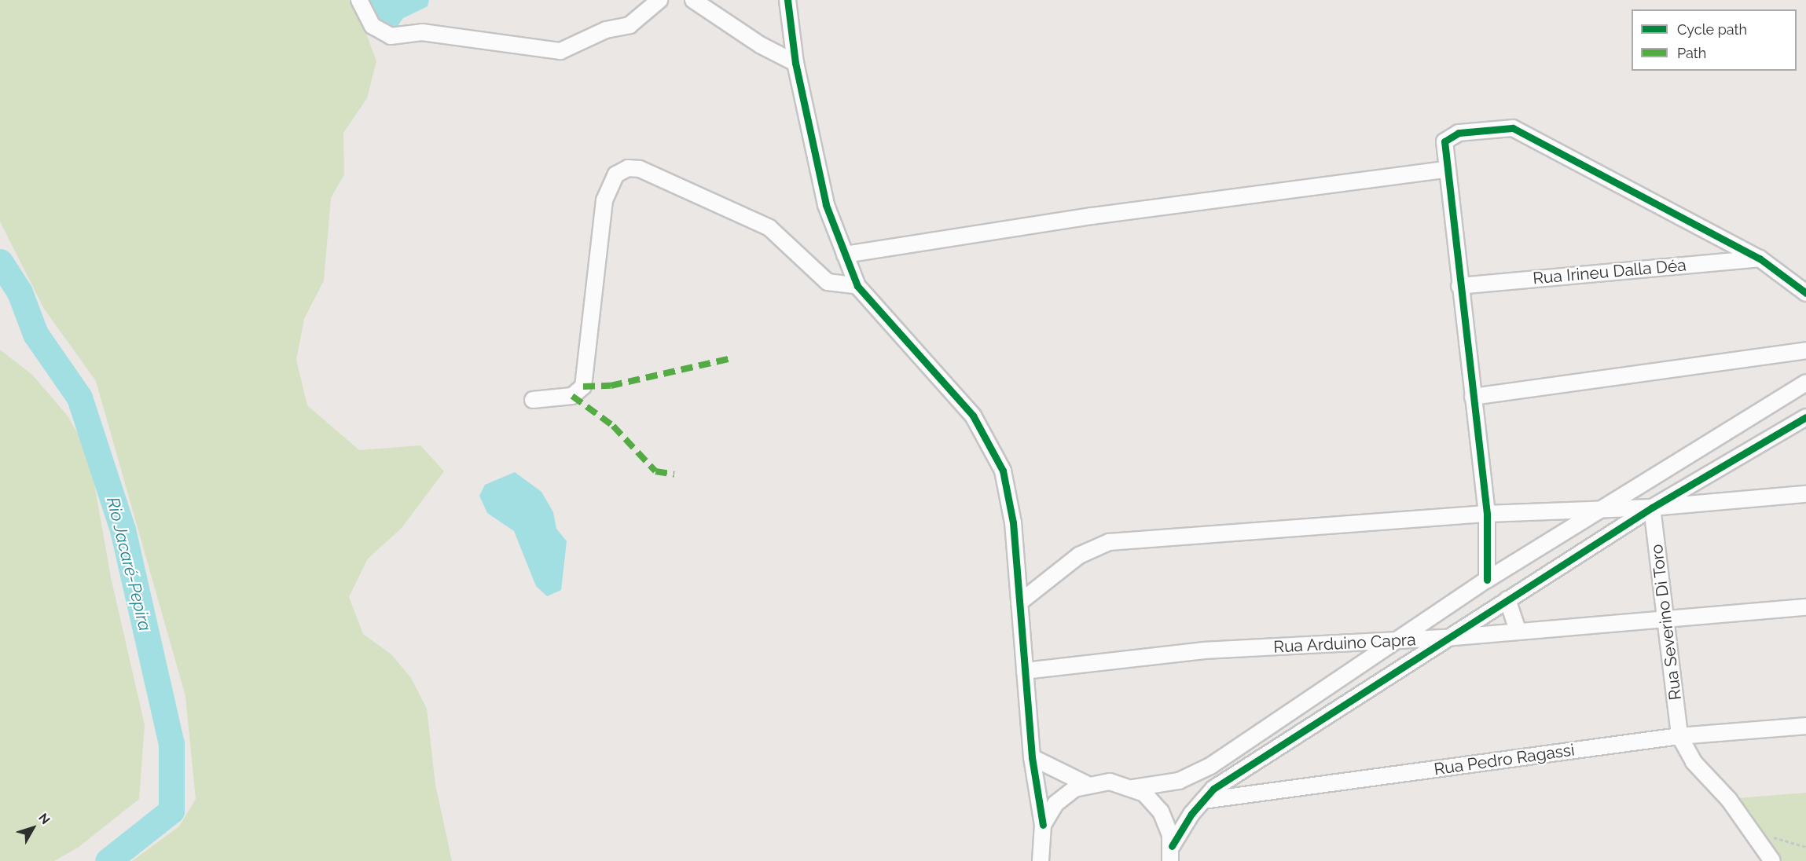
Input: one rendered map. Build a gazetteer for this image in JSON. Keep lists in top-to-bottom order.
{
  "streets": {
    "street": [
      "Rua Irineu Dalla Déa",
      "Rua Severino Di Toro",
      "Rua Arduino Capra",
      "Rua Pedro Ragassi"
    ]
  },
  "crossings": [
    ["Rua Severino Di Toro", "Rua Arduino Capra"],
    ["Rua Severino Di Toro", "Rua Pedro Ragassi"]
  ],
  "water": ["Rio Jacaré-Pepira"],
  "legend": ["Cycle path", "Path"],
  "north": "top right"
}
